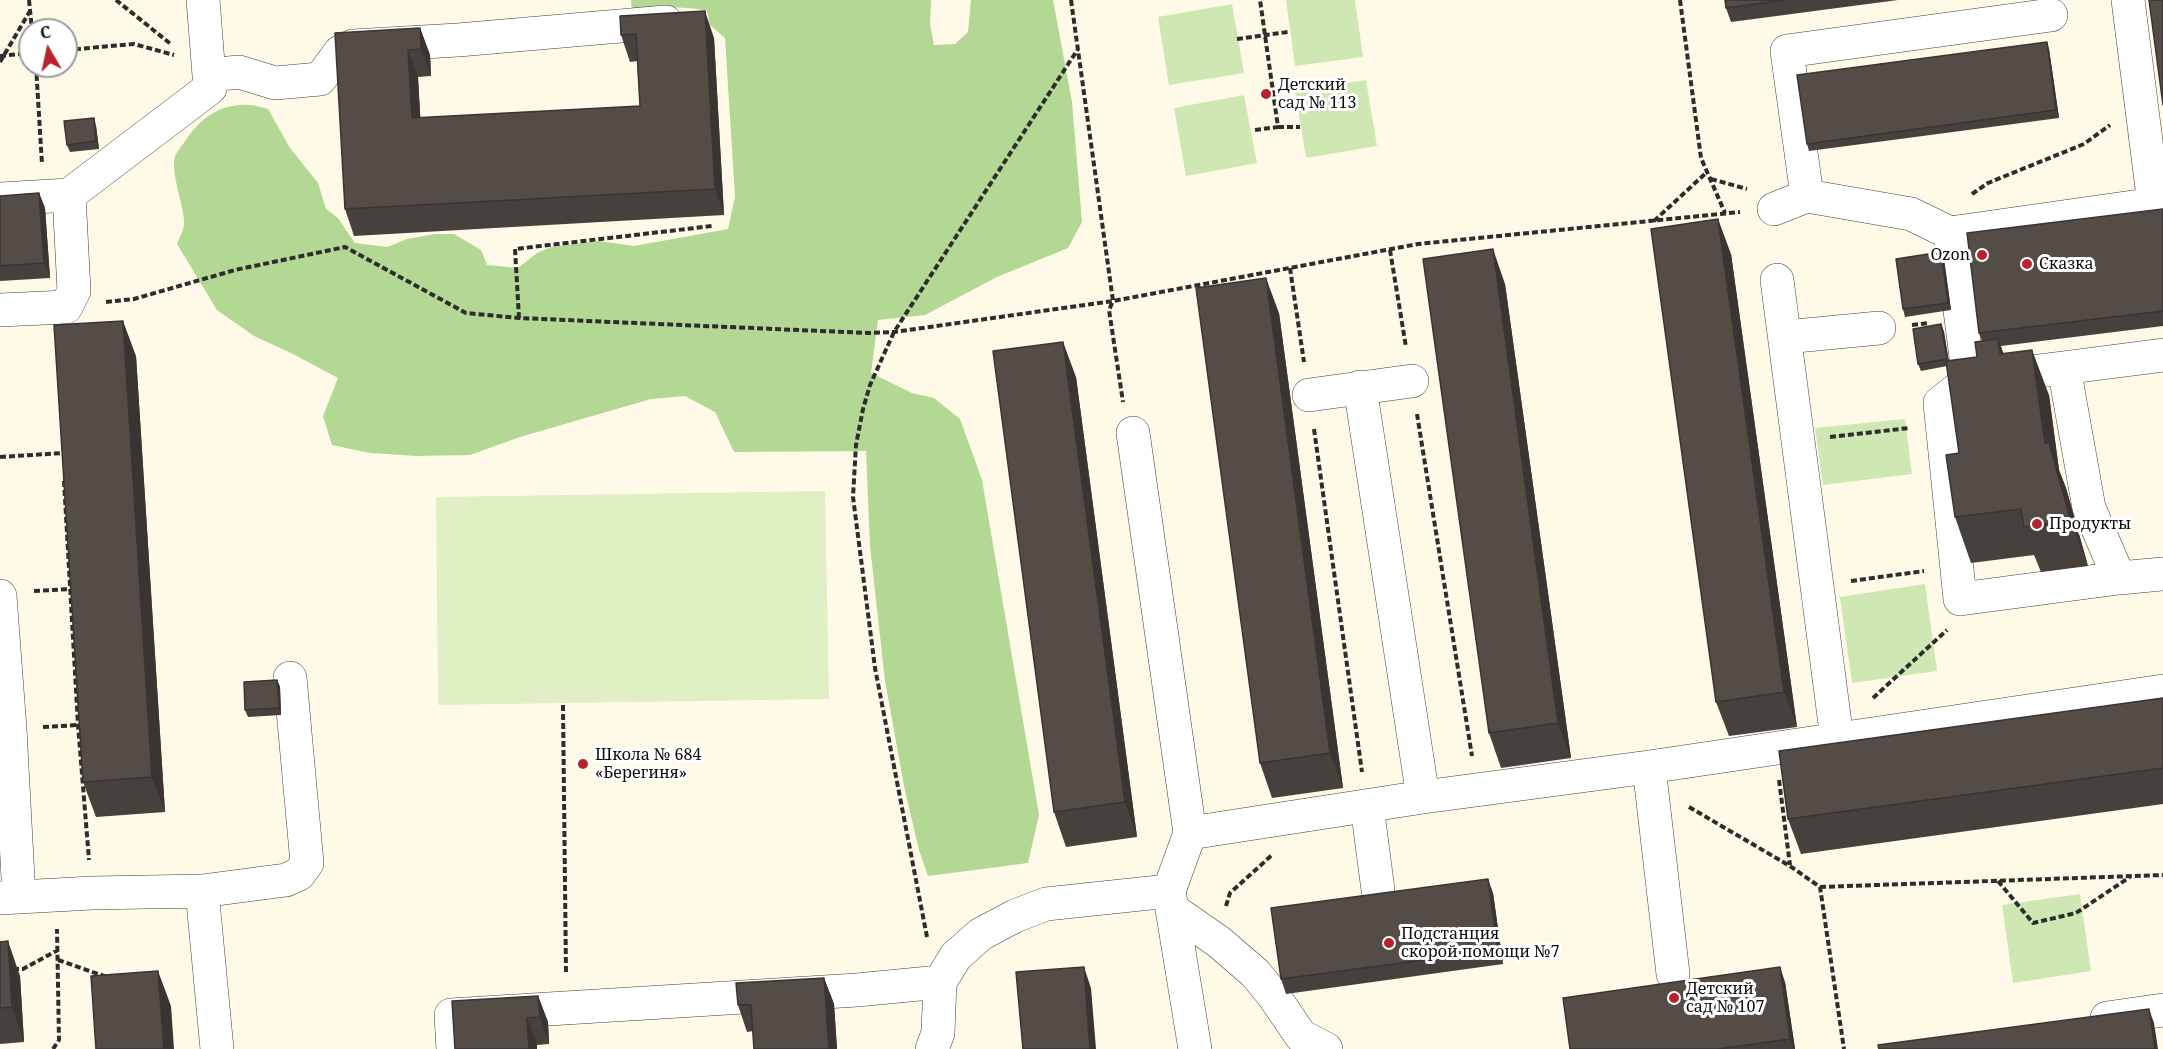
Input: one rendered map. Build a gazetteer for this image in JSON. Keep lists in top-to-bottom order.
{
  "places": [
    "Детский сад № 113",
    "Ozon",
    "Сказка",
    "Продукты",
    "Школа № 684 «Берегиня»",
    "Подстанция скорой помощи №7",
    "Детский сад № 107"
  ],
  "north": "top"
}
